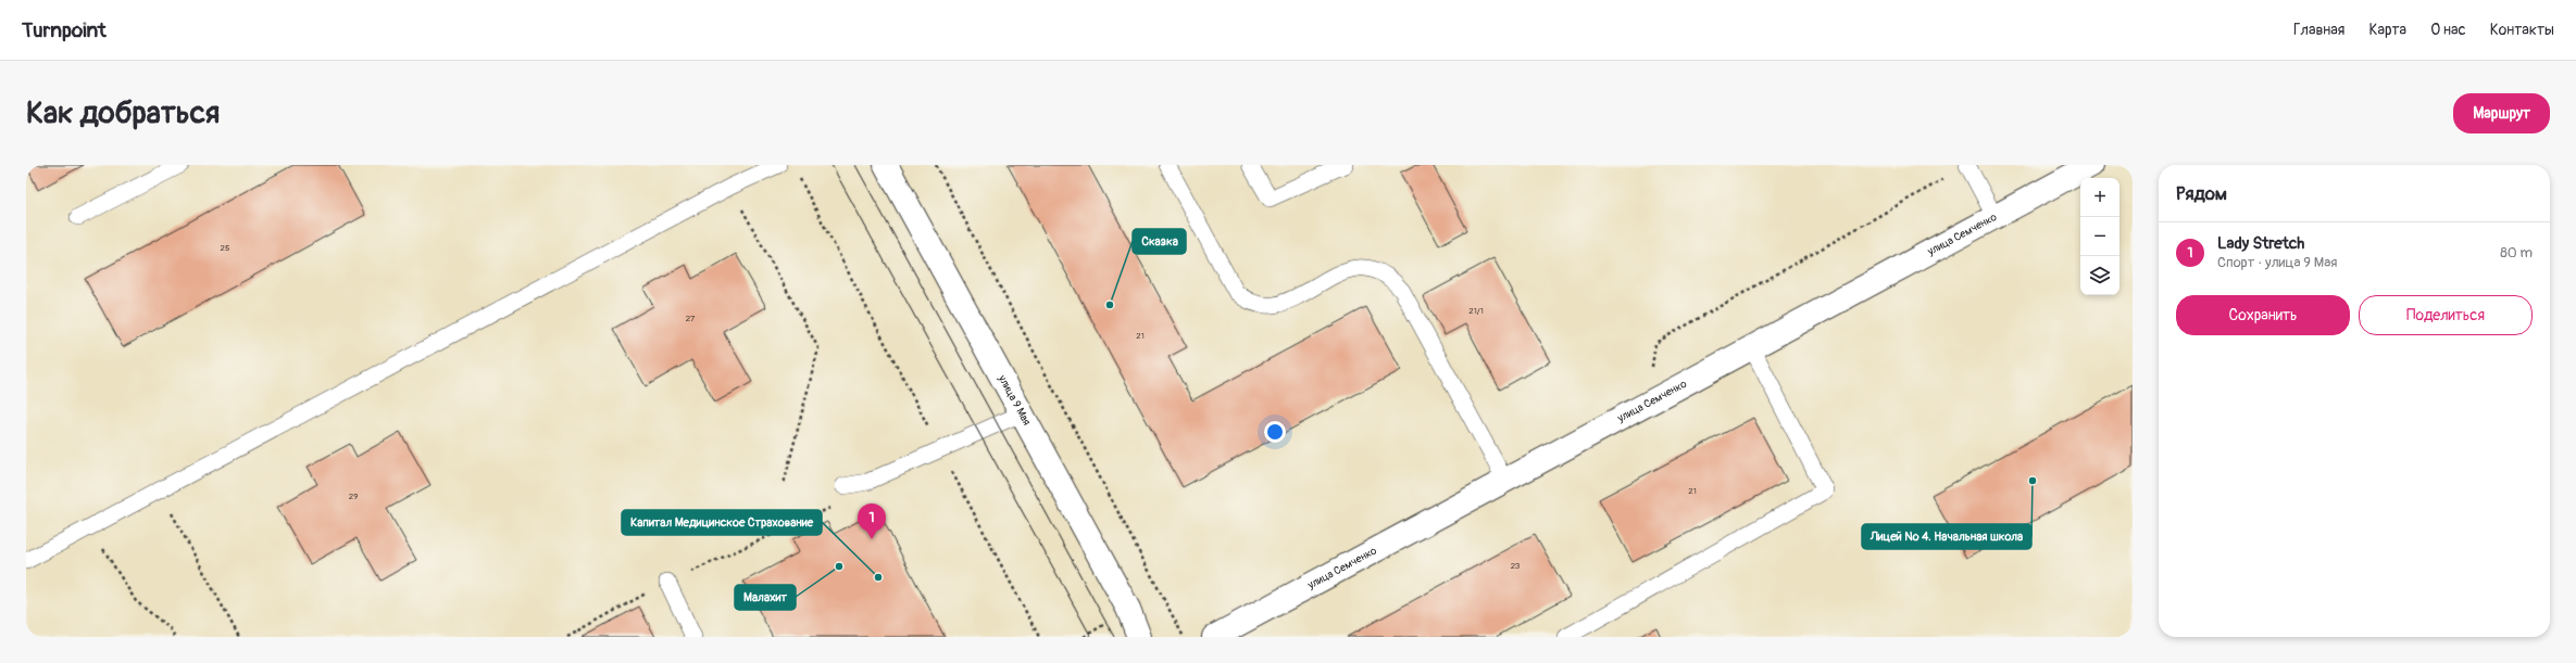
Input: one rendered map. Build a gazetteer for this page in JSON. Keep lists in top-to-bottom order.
{
  "streets": {
    "street": ["улица Семченко", "улица 9 Мая"]
  },
  "places": [
    "Сказка",
    "Лицей № 4. Начальная школа",
    "Малахит",
    "Капитал Медицинское Страхование"
  ],
  "house_numbers": [
    "25",
    "21/1",
    "27",
    "21",
    "21",
    "29",
    "23"
  ],
  "page": {
    "header": "Turnpoint",
    "nav": [
      "Главная",
      "Карта",
      "О нас",
      "Контакты"
    ],
    "buttons": [
      "Маршрут",
      ["Сохранить", "Поделиться"]
    ],
    "title": "Как добраться",
    "heading": "Рядом",
    "map_buttons": ["+", "−"],
    "list": [
      {
        "mark": "1",
        "name": "Lady Stretch",
        "note": "Спорт · улица 9 Мая",
        "value": "80 m"
      }
    ],
    "pins": "1"
  }
}
